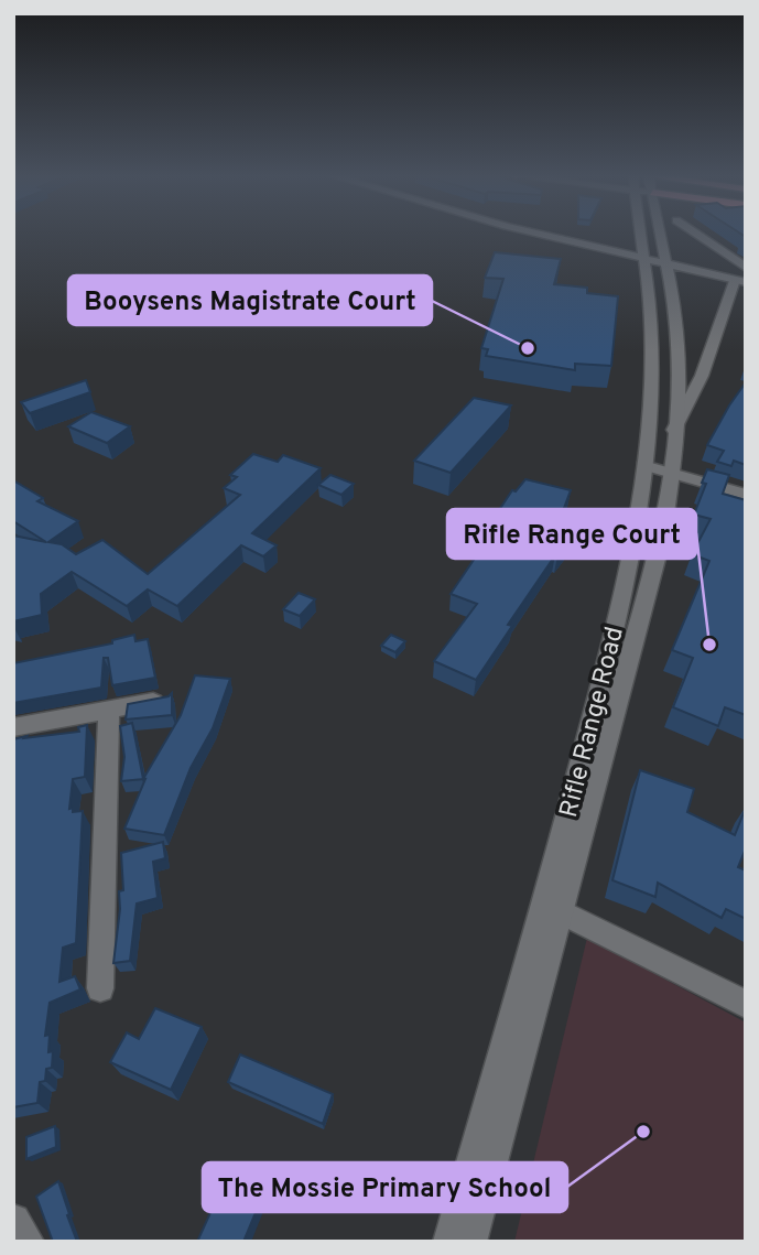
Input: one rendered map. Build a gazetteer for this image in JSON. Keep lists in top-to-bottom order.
{
  "streets": {
    "main road": ["Rifle Range Road"]
  },
  "places": ["Booysens Magistrate Court", "Rifle Range Court", "The Mossie Primary School"]
}
